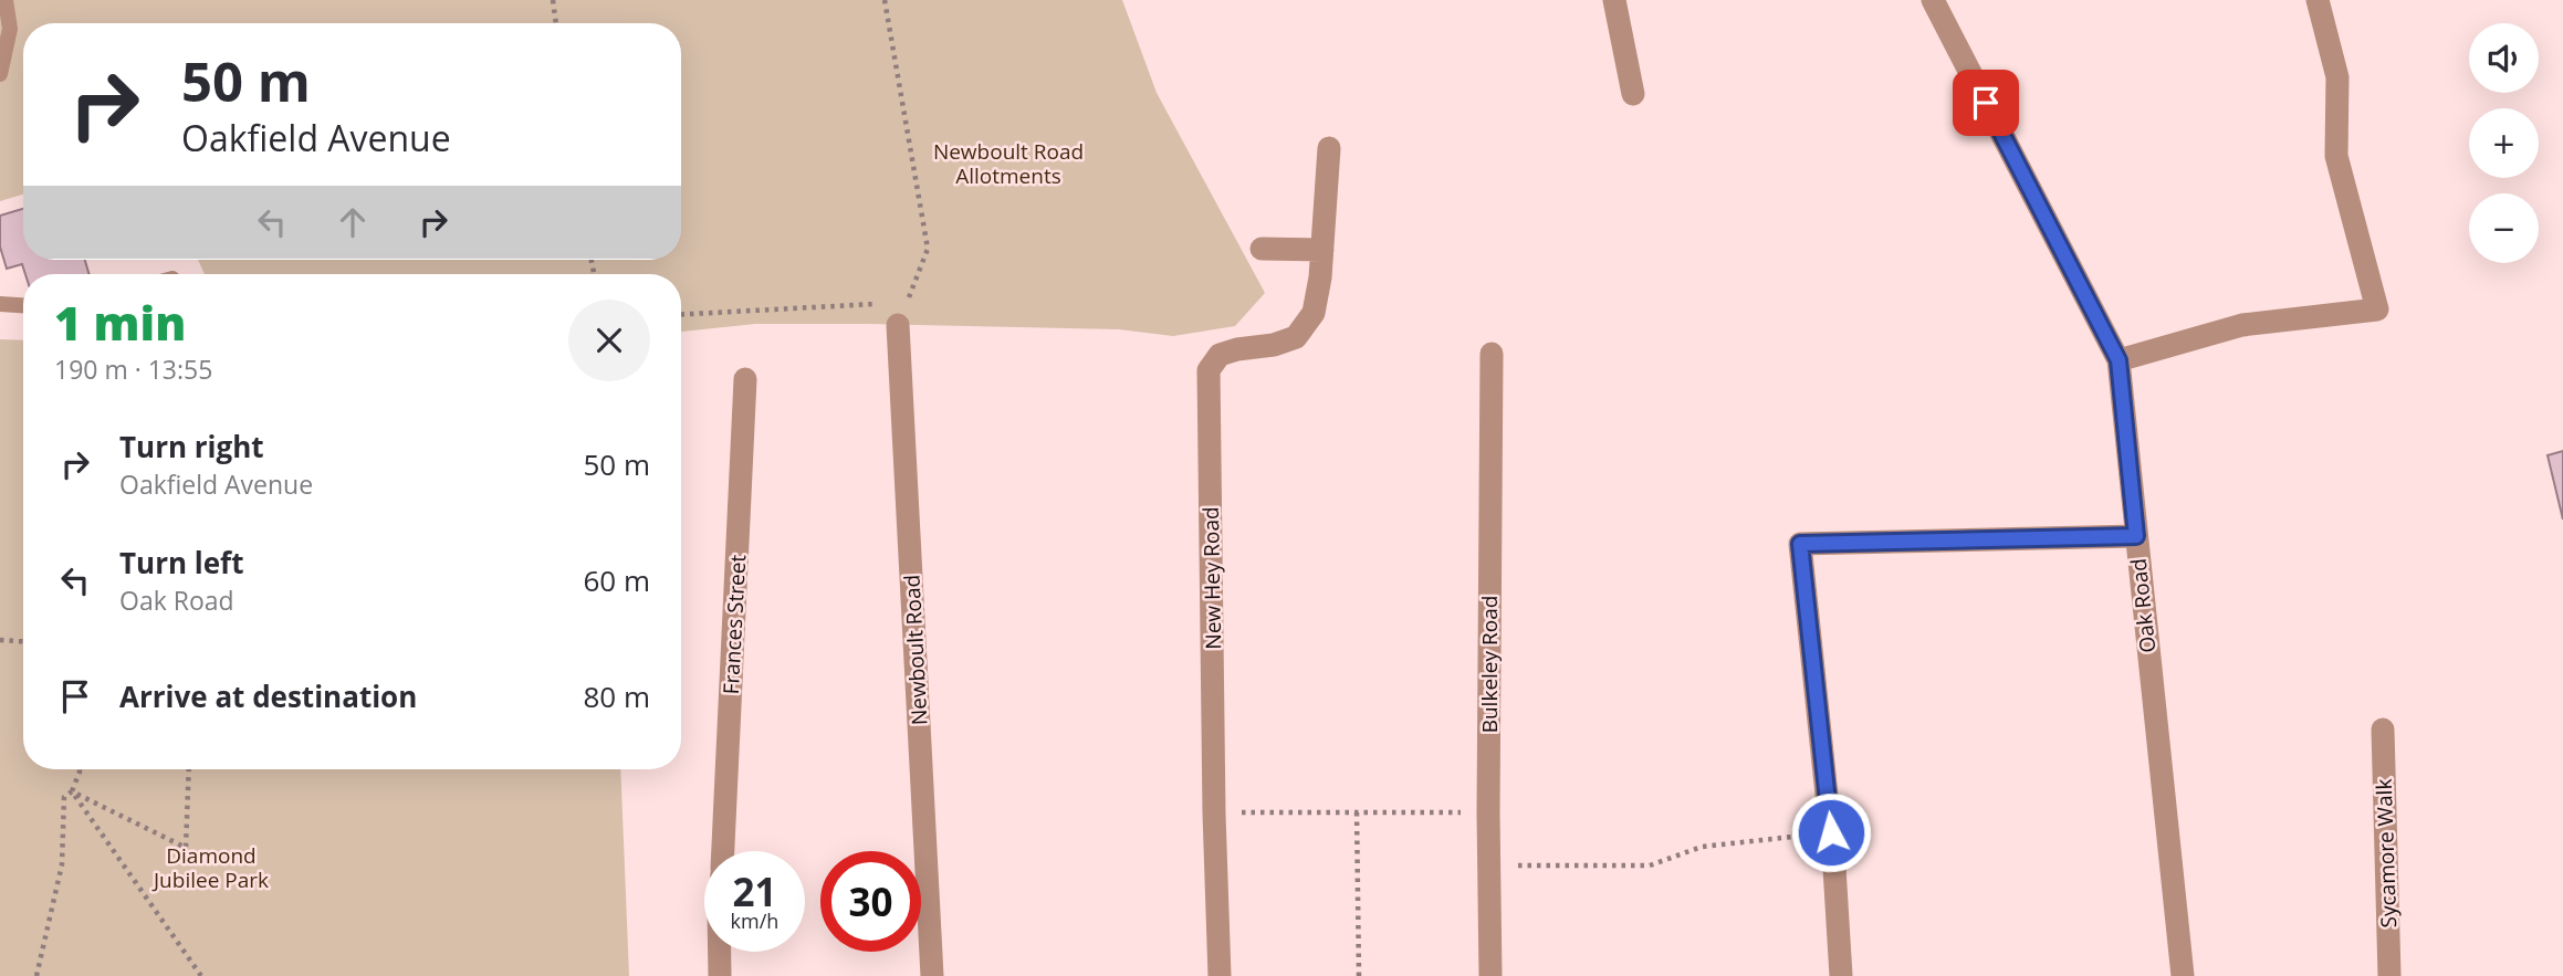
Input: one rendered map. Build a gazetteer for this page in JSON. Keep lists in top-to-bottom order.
{
  "streets": {
    "street": [
      "New Hey Road",
      "Oak Road",
      "Frances Street",
      "Newboult Road",
      "Bulkeley Road",
      "Sycamore Walk"
    ]
  },
  "parks": ["Newboult Road Allotments", "Diamond Jubilee Park"],
  "page": {
    "map_buttons": ["+", "−"],
    "turn": ["50 m", "Oakfield Avenue"],
    "heading": ["1 min", "190 m · 13:55"],
    "list": [
      {
        "name": "Turn right",
        "note": "Oakfield Avenue",
        "value": "50 m"
      },
      {
        "name": "Turn left",
        "note": "Oak Road",
        "value": "60 m"
      },
      {
        "name": "Arrive at destination",
        "value": "80 m"
      }
    ],
    "speed": "21 km/h",
    "limit": "30"
  }
}
